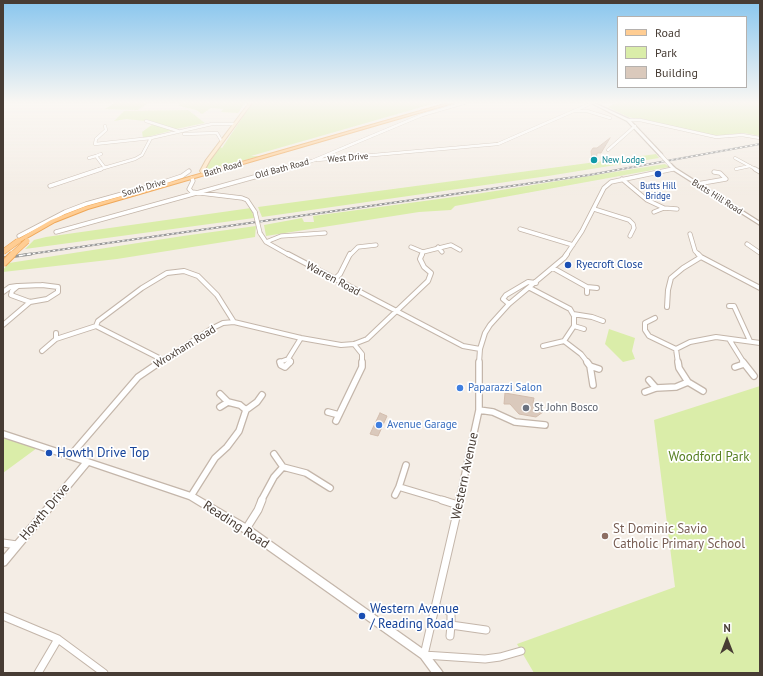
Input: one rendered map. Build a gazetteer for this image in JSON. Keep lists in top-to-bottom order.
{
  "streets": {
    "main road": ["Bath Road"],
    "street": [
      "West Drive",
      "Old Bath Road",
      "South Drive",
      "Butts Hill Road",
      "Warren Road",
      "Wroxham Road",
      "Western Avenue",
      "Howth Drive",
      "Reading Road"
    ]
  },
  "crossings": [
    ["West Drive", "Old Bath Road"],
    ["Bath Road", "South Drive"],
    ["Old Bath Road", "Warren Road"],
    ["Butts Hill Road", "Western Avenue"],
    ["Warren Road", "Wroxham Road"],
    ["Warren Road", "Western Avenue"],
    ["Wroxham Road", "Reading Road"],
    ["Western Avenue", "Reading Road"],
    ["Howth Drive", "Reading Road"]
  ],
  "parks": ["Woodford Park"],
  "places": [
    "New Lodge",
    "Butts Hill Bridge",
    "Ryecroft Close",
    "Paparazzi Salon",
    "St John Bosco",
    "Avenue Garage",
    "Howth Drive Top",
    "St Dominic Savio Catholic Primary School",
    "Western Avenue / Reading Road"
  ],
  "legend": ["Road", "Park", "Building"],
  "north": "top"
}
